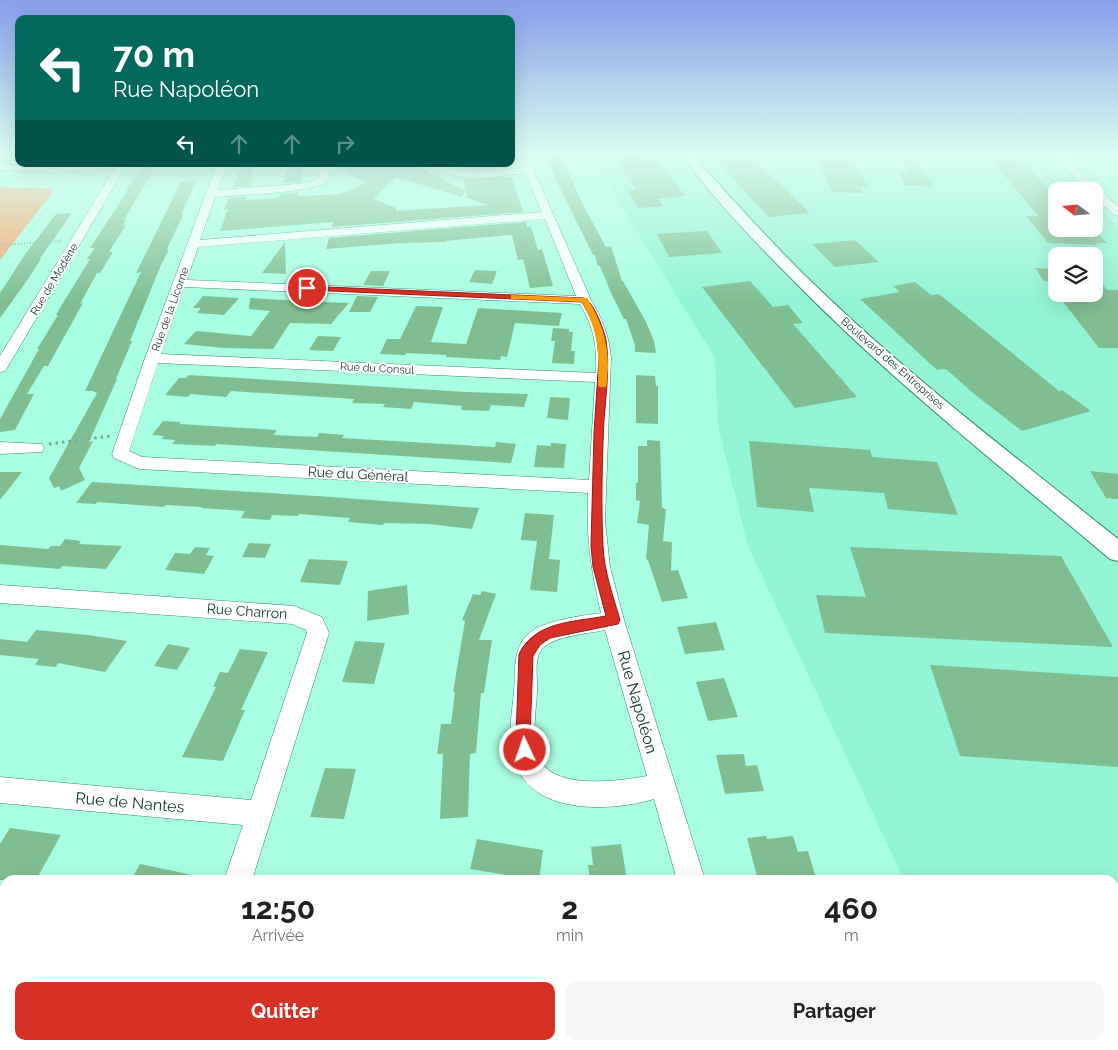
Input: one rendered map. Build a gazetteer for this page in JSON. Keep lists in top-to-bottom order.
{
  "streets": {
    "street": [
      "Rue de Modène",
      "Rue de la Licorne",
      "Boulevard des Entreprises",
      "Rue du Consul",
      "Rue du Général",
      "Rue Charron",
      "Rue Napoléon",
      "Rue de Nantes"
    ]
  },
  "crossings": [
    ["Rue de la Licorne", "Rue du Consul"],
    ["Rue de la Licorne", "Rue du Général"],
    ["Rue du Consul", "Rue Napoléon"],
    ["Rue du Général", "Rue Napoléon"],
    ["Rue Charron", "Rue de Nantes"]
  ],
  "north": "left",
  "page": {
    "turn": ["70 m", "Rue Napoléon"],
    "eta": [
      "12:50",
      "Arrivée",
      "2",
      "min",
      "460",
      "m"
    ],
    "buttons": ["Quitter", "Partager"]
  }
}
